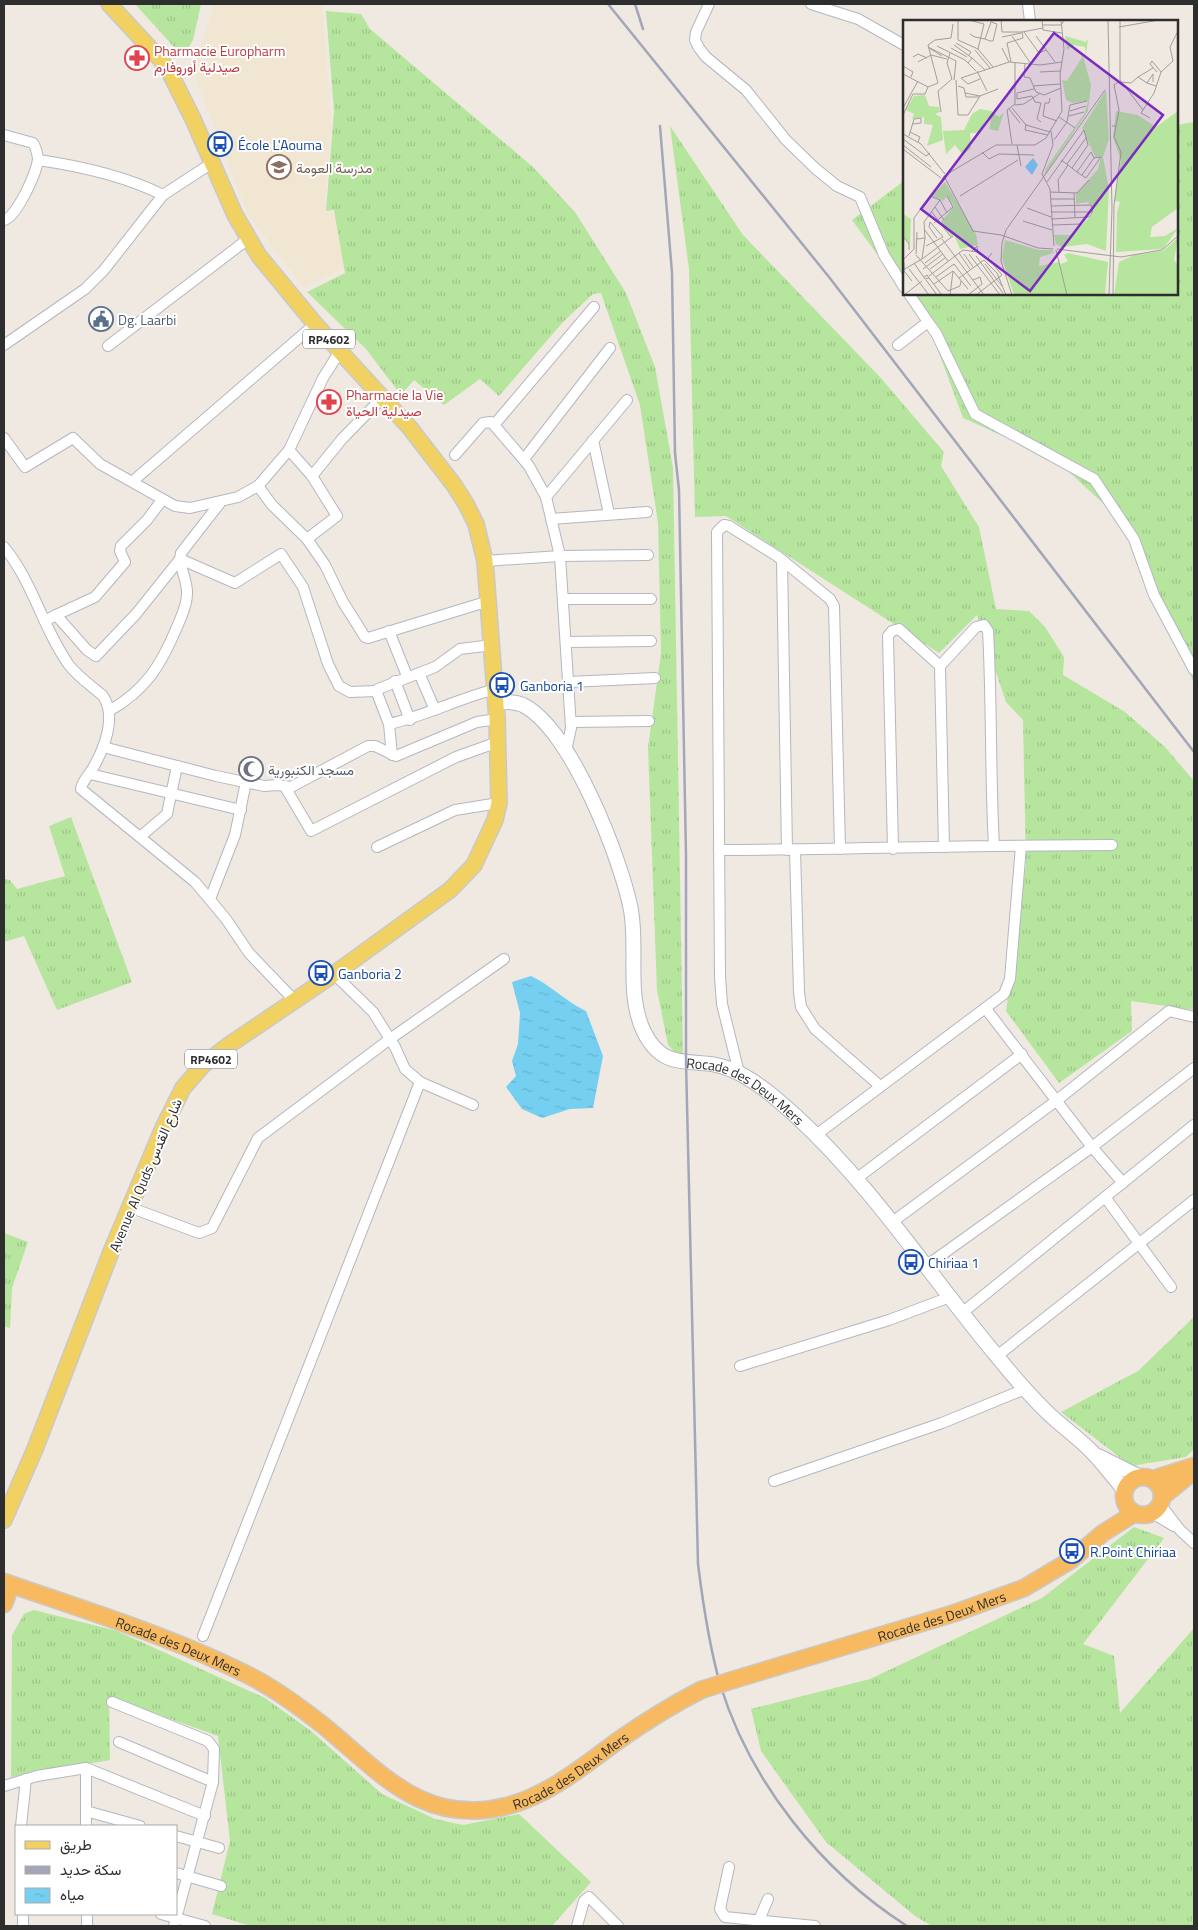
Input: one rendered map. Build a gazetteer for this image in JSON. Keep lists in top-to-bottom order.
{
  "streets": {
    "highway": ["Rocade des Deux Mers"],
    "main road": ["RP4602", "Avenue Al Quds شارع القدس"]
  },
  "crossings": [
    ["Rocade des Deux Mers", "Avenue Al Quds شارع القدس"]
  ],
  "places": {
    "pharmacy": ["Pharmacie Europharm صيدلية أوروفارم", "Pharmacie la Vie صيدلية الحياة"],
    "bus stop": [
      "École L'Aouma",
      "Ganboria 1",
      "Ganboria 2",
      "Chiriaa 1",
      "R.Point Chiriaa"
    ],
    "school or university": ["مدرسة العومة"],
    "public building": ["Dg. Laarbi"],
    "mosque": ["مسجد الكنبورية"]
  },
  "legend": ["طريق", "سكة حديد", "مياه"]
}
